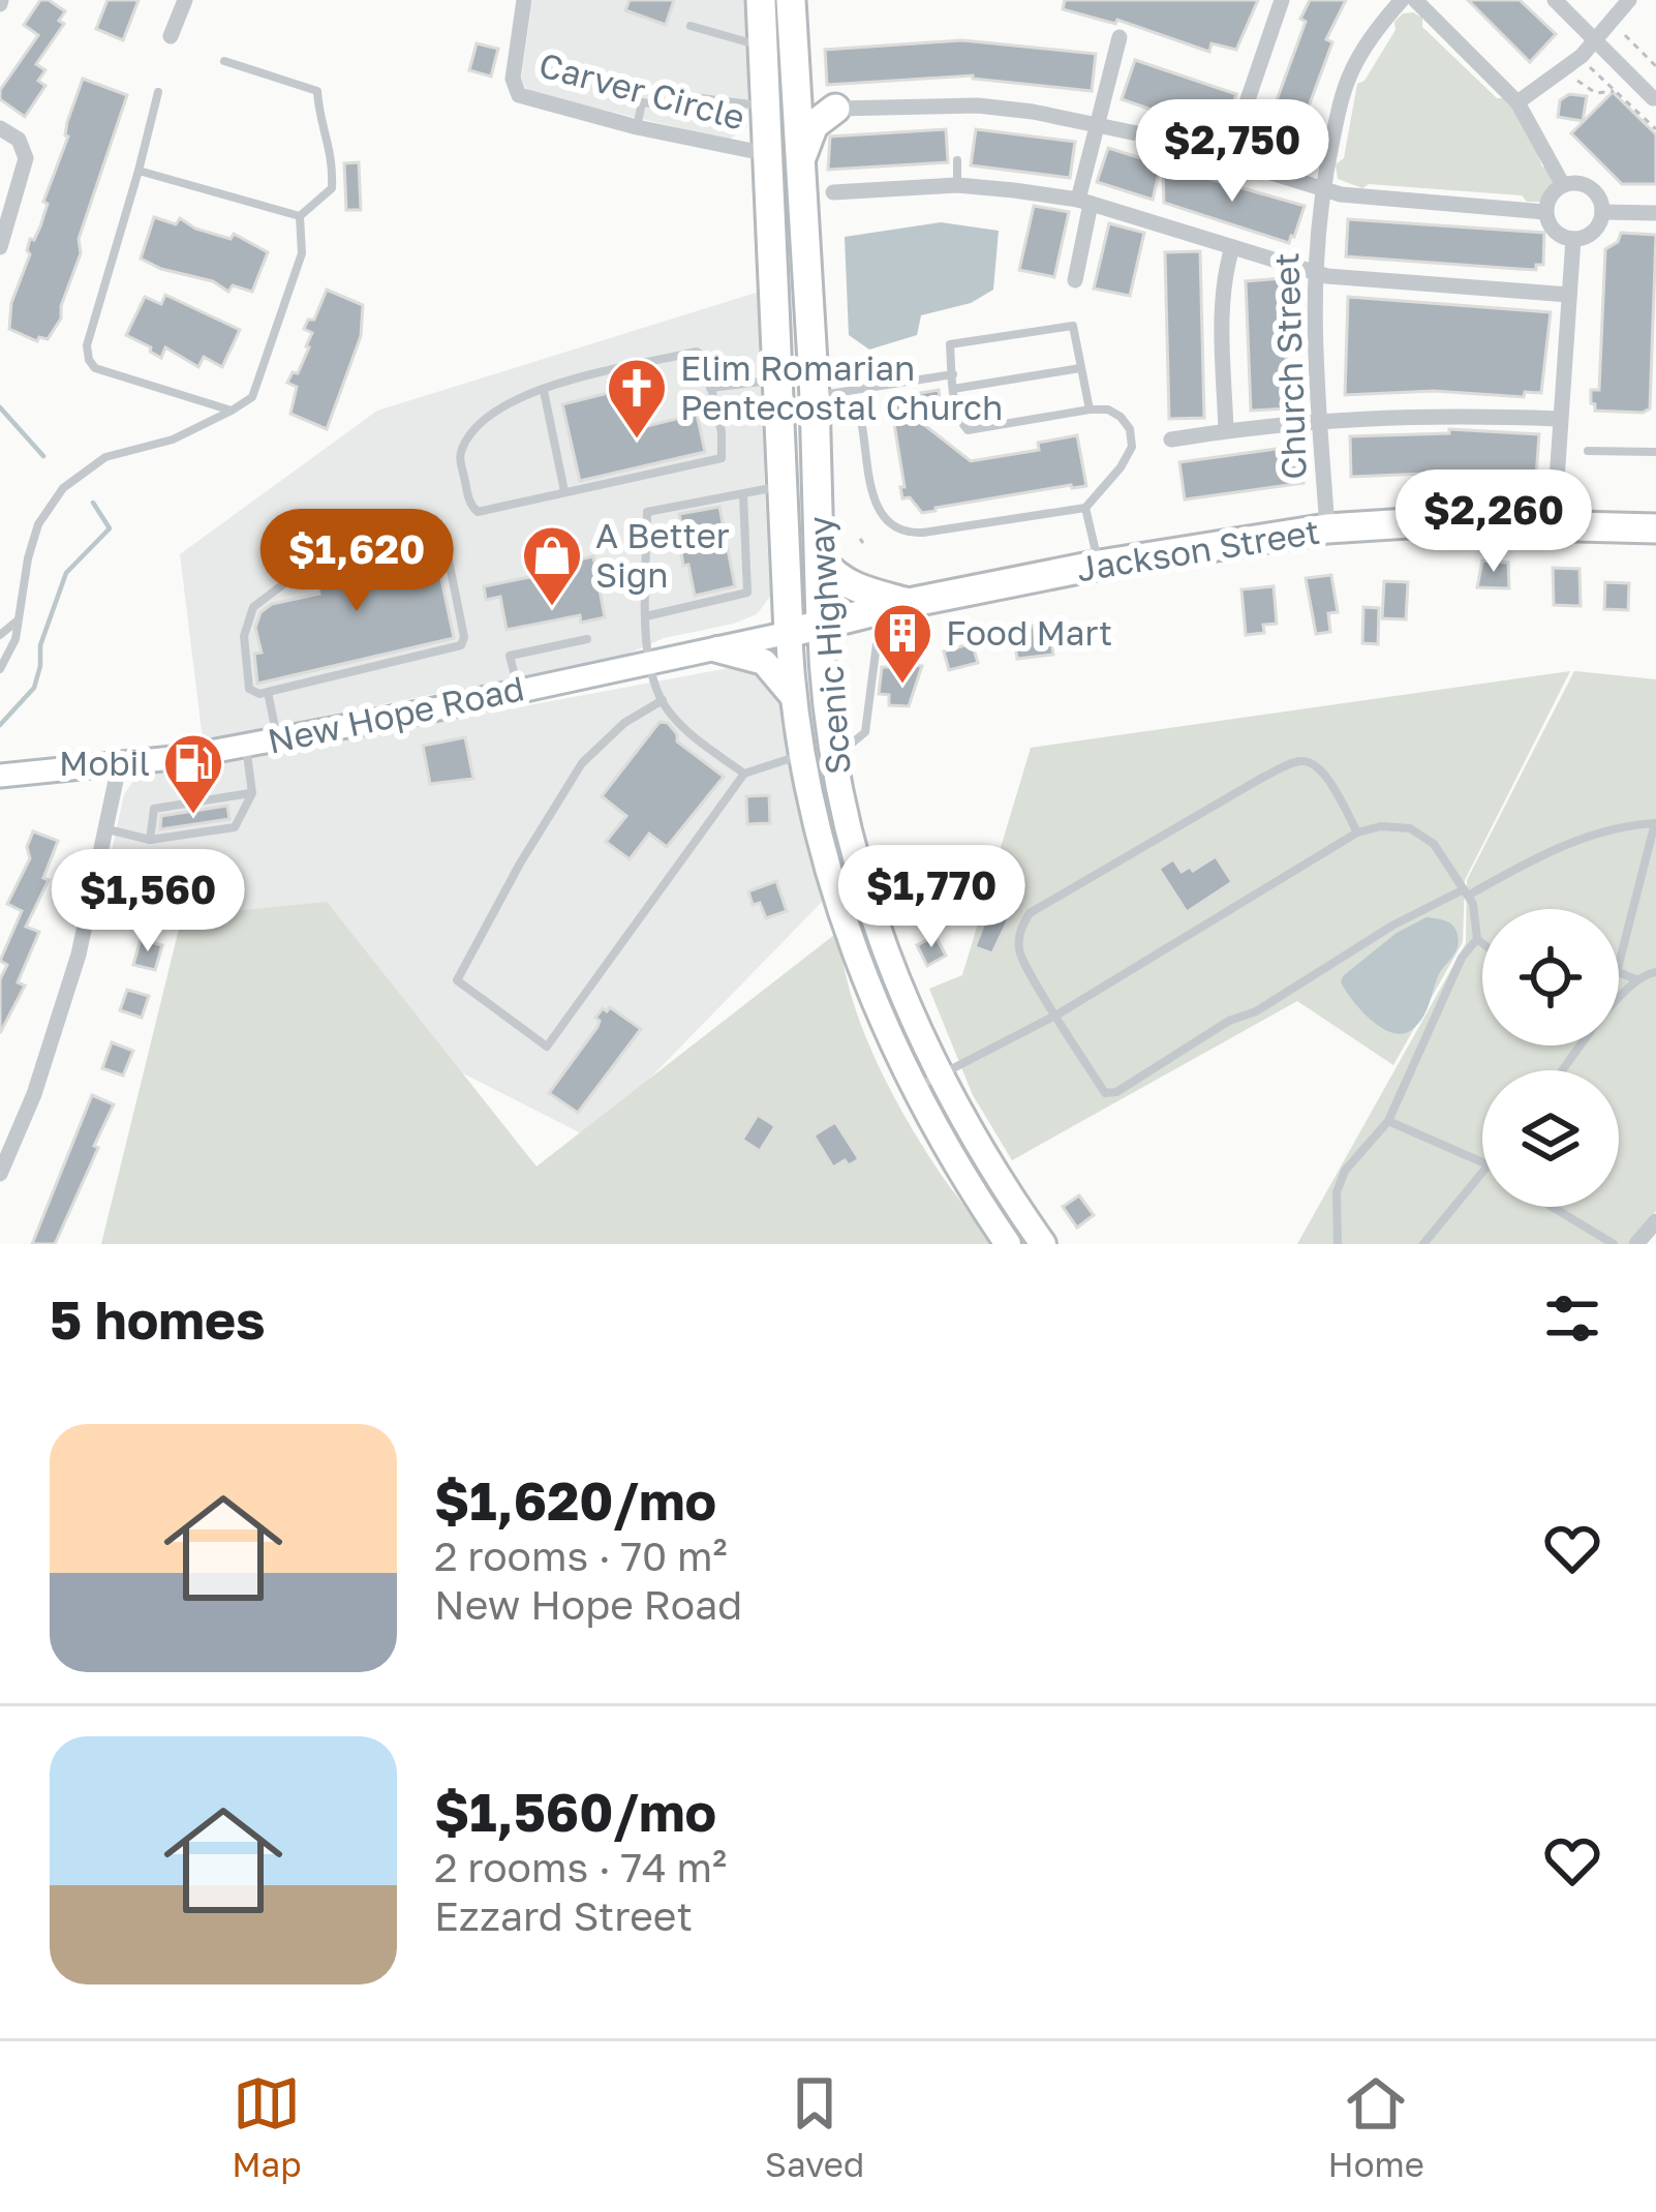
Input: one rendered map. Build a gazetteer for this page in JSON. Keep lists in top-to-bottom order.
{
  "streets": {
    "highway": ["Jackson Street", "Scenic Highway"],
    "street": ["Carver Circle", "Church Street", "New Hope Road"]
  },
  "crossings": [
    ["Carver Circle", "Scenic Highway"],
    ["Church Street", "Jackson Street"],
    ["Jackson Street", "Scenic Highway"],
    ["Jackson Street", "New Hope Road"],
    ["Scenic Highway", "New Hope Road"]
  ],
  "places": {
    "church": ["Elim Romarian Pentecostal Church"],
    "shop": ["A Better Sign"],
    "building": ["Food Mart"],
    "fuel station": ["Mobil"]
  },
  "page": {
    "price": [
      "$2,750",
      "$2,260",
      "$1,620",
      "$1,770",
      "$1,560"
    ],
    "heading": "5 homes",
    "list": [
      {
        "name": "$1,620/mo",
        "note": "2 rooms · 70 m² · New Hope Road"
      },
      {
        "name": "$1,560/mo",
        "note": "2 rooms · 74 m² · Ezzard Street"
      }
    ],
    "tabs": ["Map", "Saved", "Home"]
  }
}
